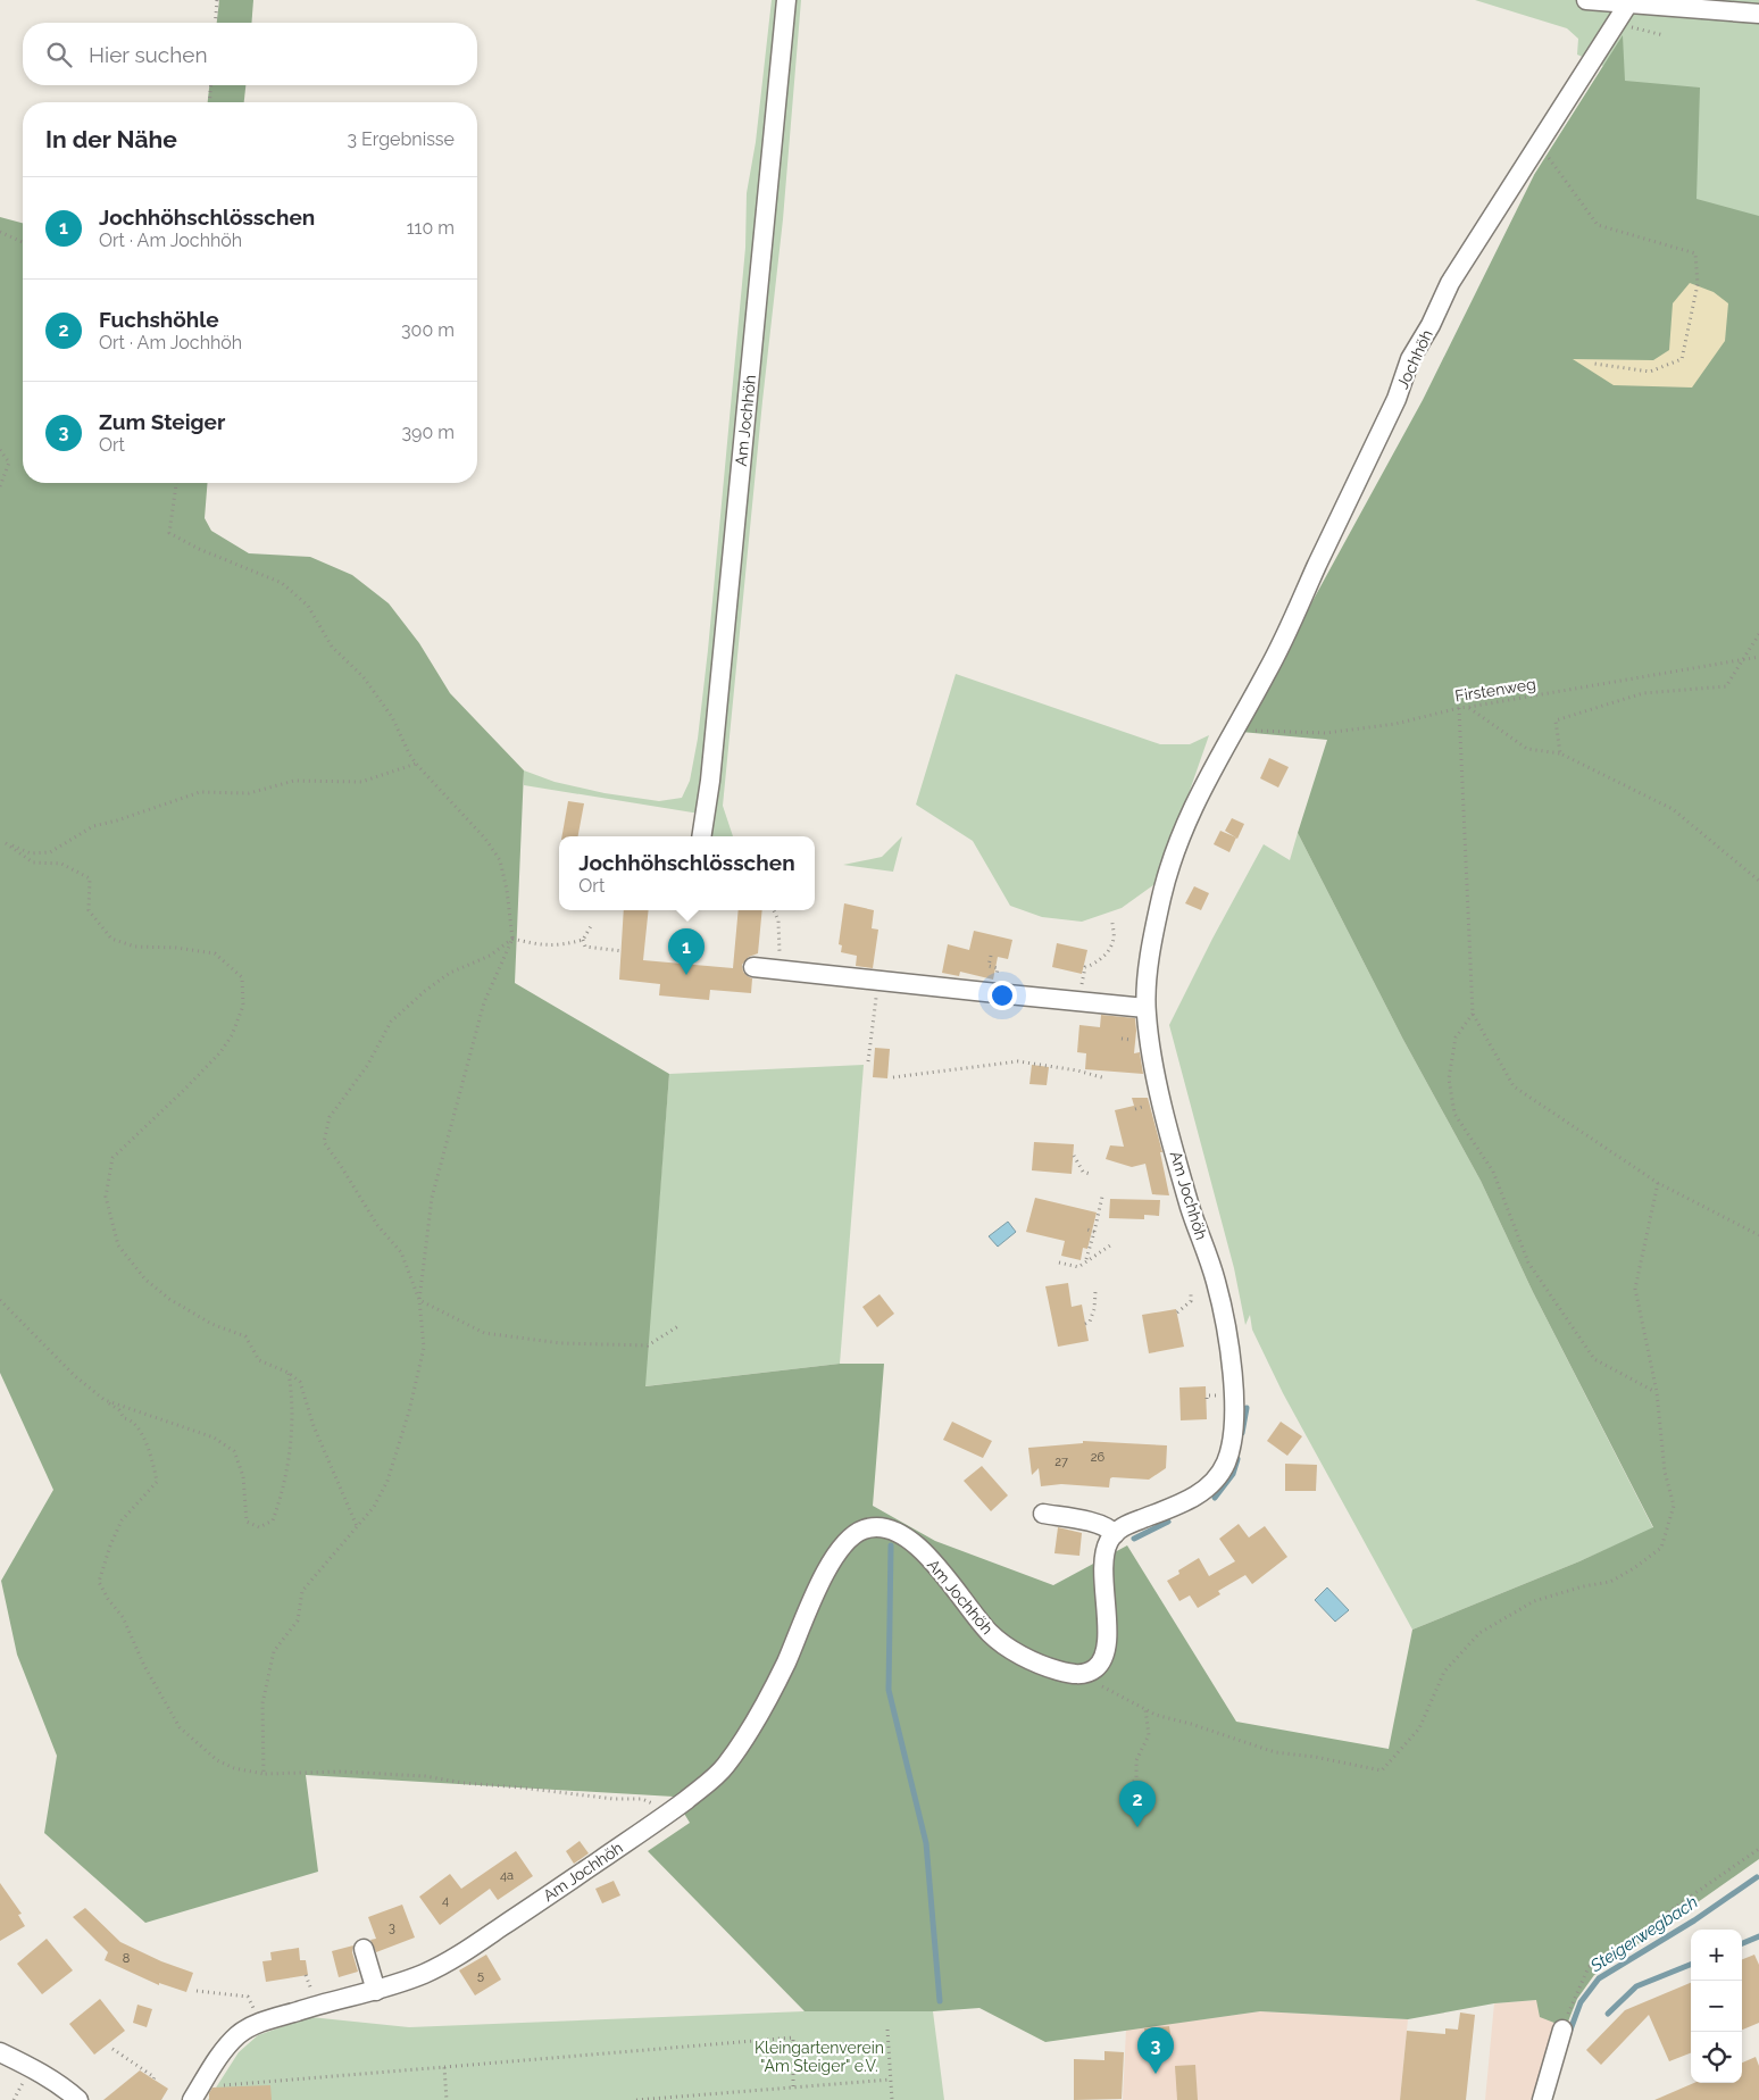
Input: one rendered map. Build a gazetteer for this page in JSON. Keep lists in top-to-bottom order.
{
  "streets": {
    "street": ["Jochhöh", "Am Jochhöh"],
    "path": ["Firstenweg"]
  },
  "crossings": [
    ["Jochhöh", "Am Jochhöh"],
    ["Jochhöh", "Firstenweg"],
    ["Am Jochhöh", "Firstenweg"]
  ],
  "water": ["Steigerwegbach"],
  "parks": ["Kleingartenverein \"Am Steiger\" e.V."],
  "house_numbers": [
    "26",
    "27",
    "4a",
    "4",
    "3",
    "8",
    "5"
  ],
  "page": {
    "search": "Hier suchen",
    "heading": ["In der Nähe", "3 Ergebnisse"],
    "list": [
      {
        "mark": "1",
        "name": "Jochhöhschlösschen",
        "note": "Ort · Am Jochhöh",
        "value": "110 m"
      },
      {
        "mark": "2",
        "name": "Fuchshöhle",
        "note": "Ort · Am Jochhöh",
        "value": "300 m"
      },
      {
        "mark": "3",
        "name": "Zum Steiger",
        "note": "Ort",
        "value": "390 m"
      }
    ],
    "popup": ["Jochhöhschlösschen", "Ort"],
    "pins": ["1", "2", "3"],
    "map_buttons": ["+", "−"]
  }
}
